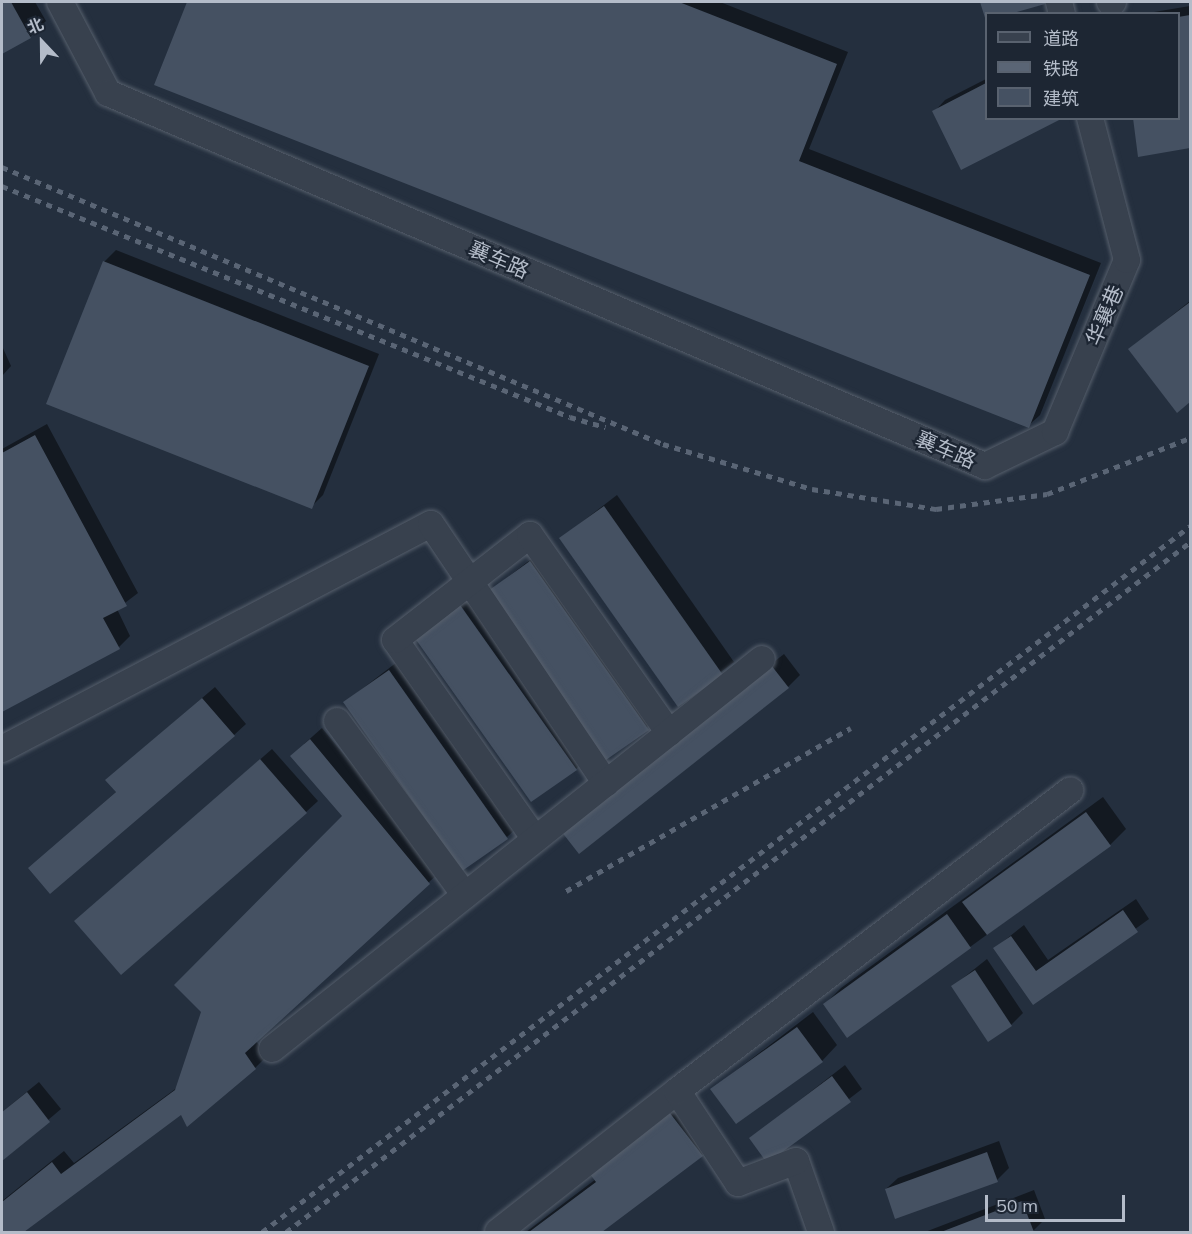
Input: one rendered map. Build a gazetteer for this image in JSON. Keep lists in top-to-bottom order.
{
  "streets": {
    "street": ["襄车路", "华襄巷"]
  },
  "crossings": [
    ["襄车路", "华襄巷"]
  ],
  "legend": ["道路", "铁路", "建筑"],
  "scale_bar": "50 m",
  "north": "top"
}
